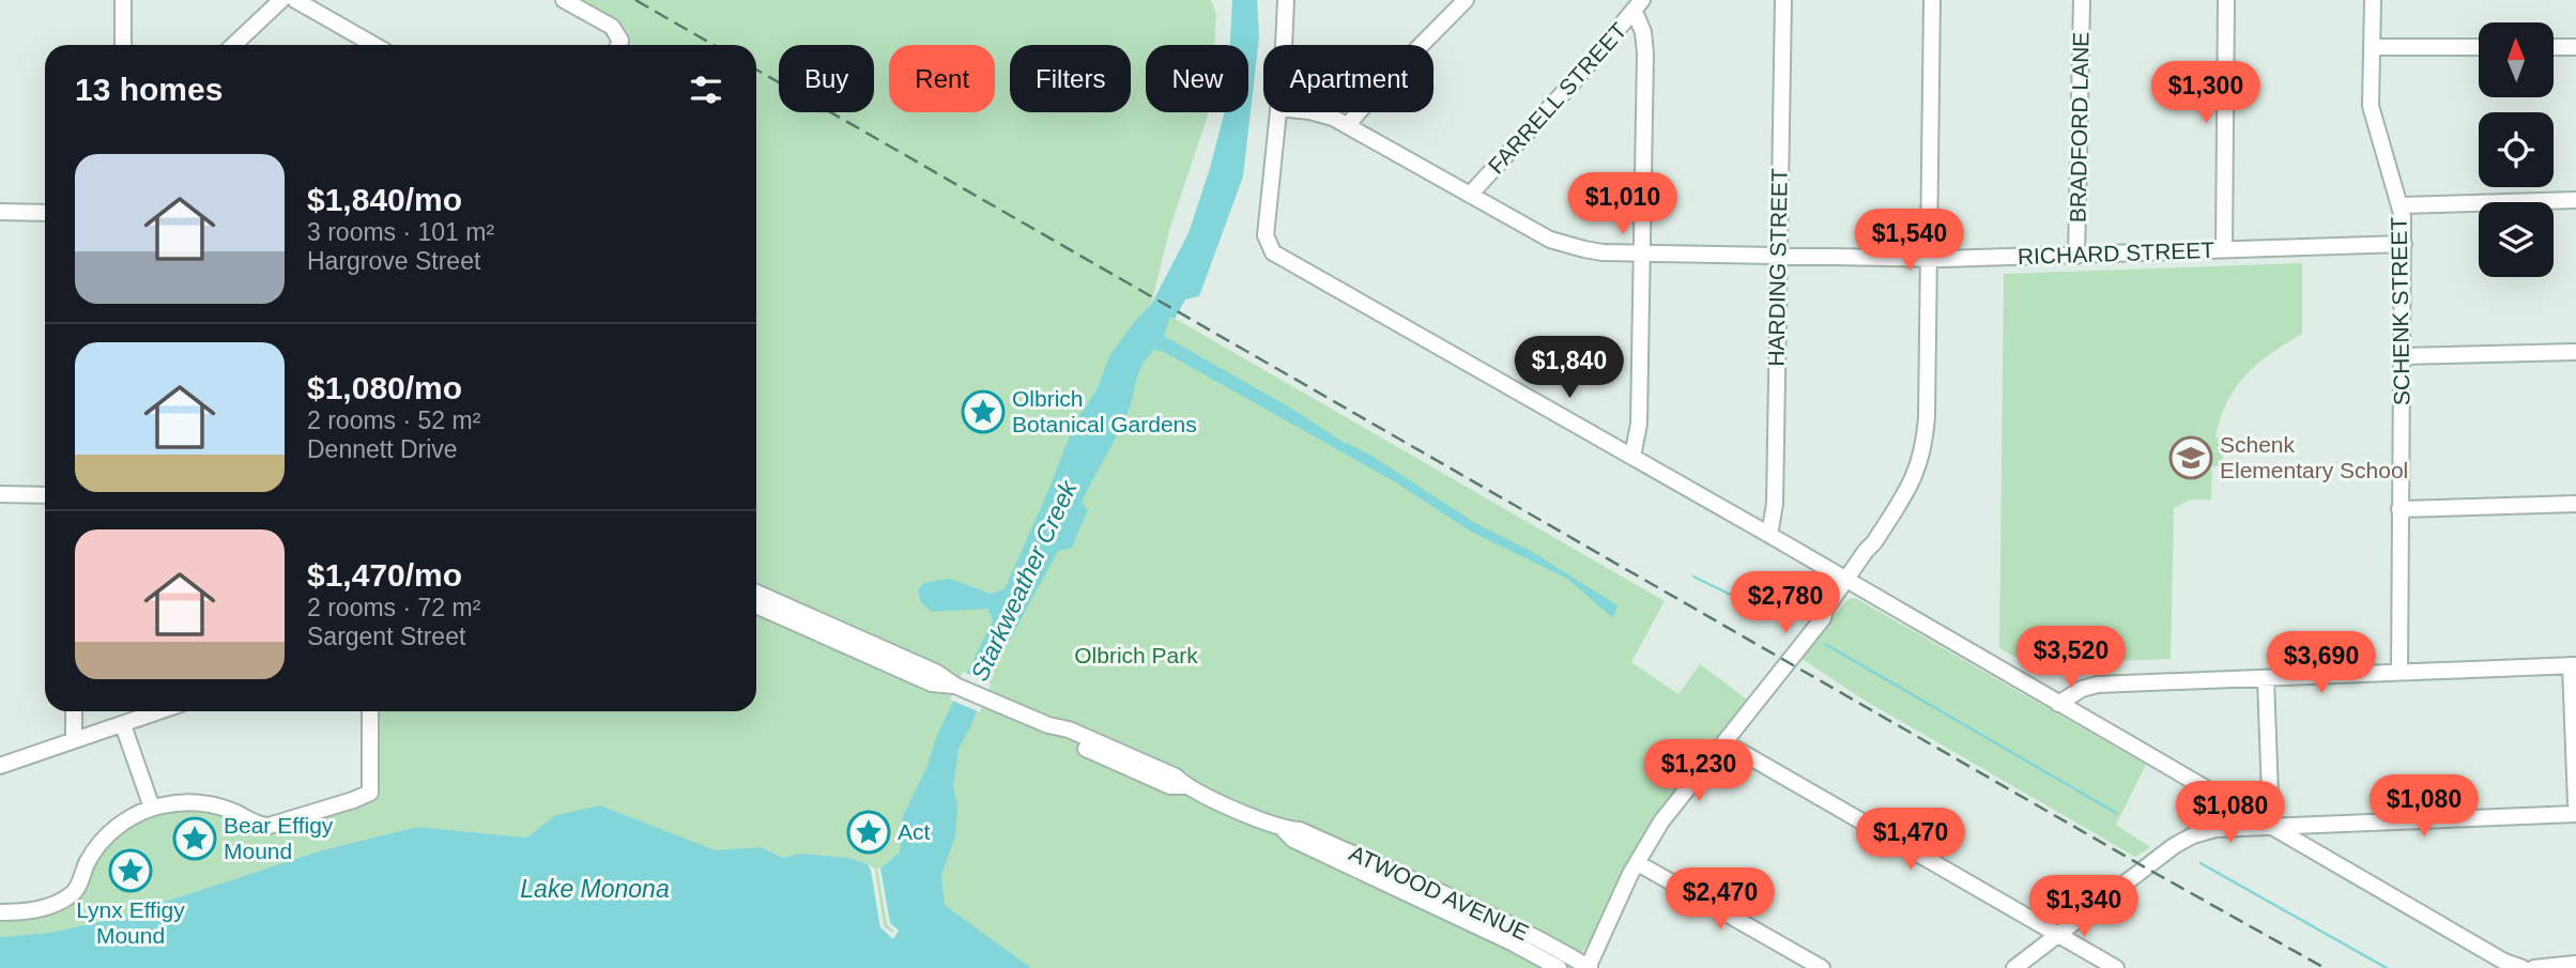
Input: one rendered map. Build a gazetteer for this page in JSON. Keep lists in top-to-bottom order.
{
  "streets": {
    "street": [
      "FARRELL STREET",
      "BRADFORD LANE",
      "RICHARD STREET",
      "HARDING STREET",
      "SCHENK STREET",
      "ATWOOD AVENUE"
    ]
  },
  "crossings": [
    ["FARRELL STREET", "RICHARD STREET"],
    ["BRADFORD LANE", "RICHARD STREET"],
    ["RICHARD STREET", "HARDING STREET"],
    ["RICHARD STREET", "SCHENK STREET"]
  ],
  "water": ["Starkweather Creek", "Lake Monona"],
  "parks": ["Olbrich Park"],
  "places": {
    "place": [
      "Olbrich Botanical Gardens",
      "Act",
      "Bear Effigy Mound",
      "Lynx Effigy Mound"
    ],
    "school or university": ["Schenk Elementary School"]
  },
  "north": "top",
  "page": {
    "chip": [
      "Buy",
      "Rent",
      "Filters",
      "New",
      "Apartment"
    ],
    "heading": "13 homes",
    "price": [
      "$1,300",
      "$1,010",
      "$1,540",
      "$1,840",
      "$2,780",
      "$3,520",
      "$3,690",
      "$1,230",
      "$1,080",
      "$1,080",
      "$1,470",
      "$2,470",
      "$1,340"
    ],
    "list": [
      {
        "name": "$1,840/mo",
        "note": "3 rooms · 101 m² · Hargrove Street"
      },
      {
        "name": "$1,080/mo",
        "note": "2 rooms · 52 m² · Dennett Drive"
      },
      {
        "name": "$1,470/mo",
        "note": "2 rooms · 72 m² · Sargent Street"
      }
    ]
  }
}
